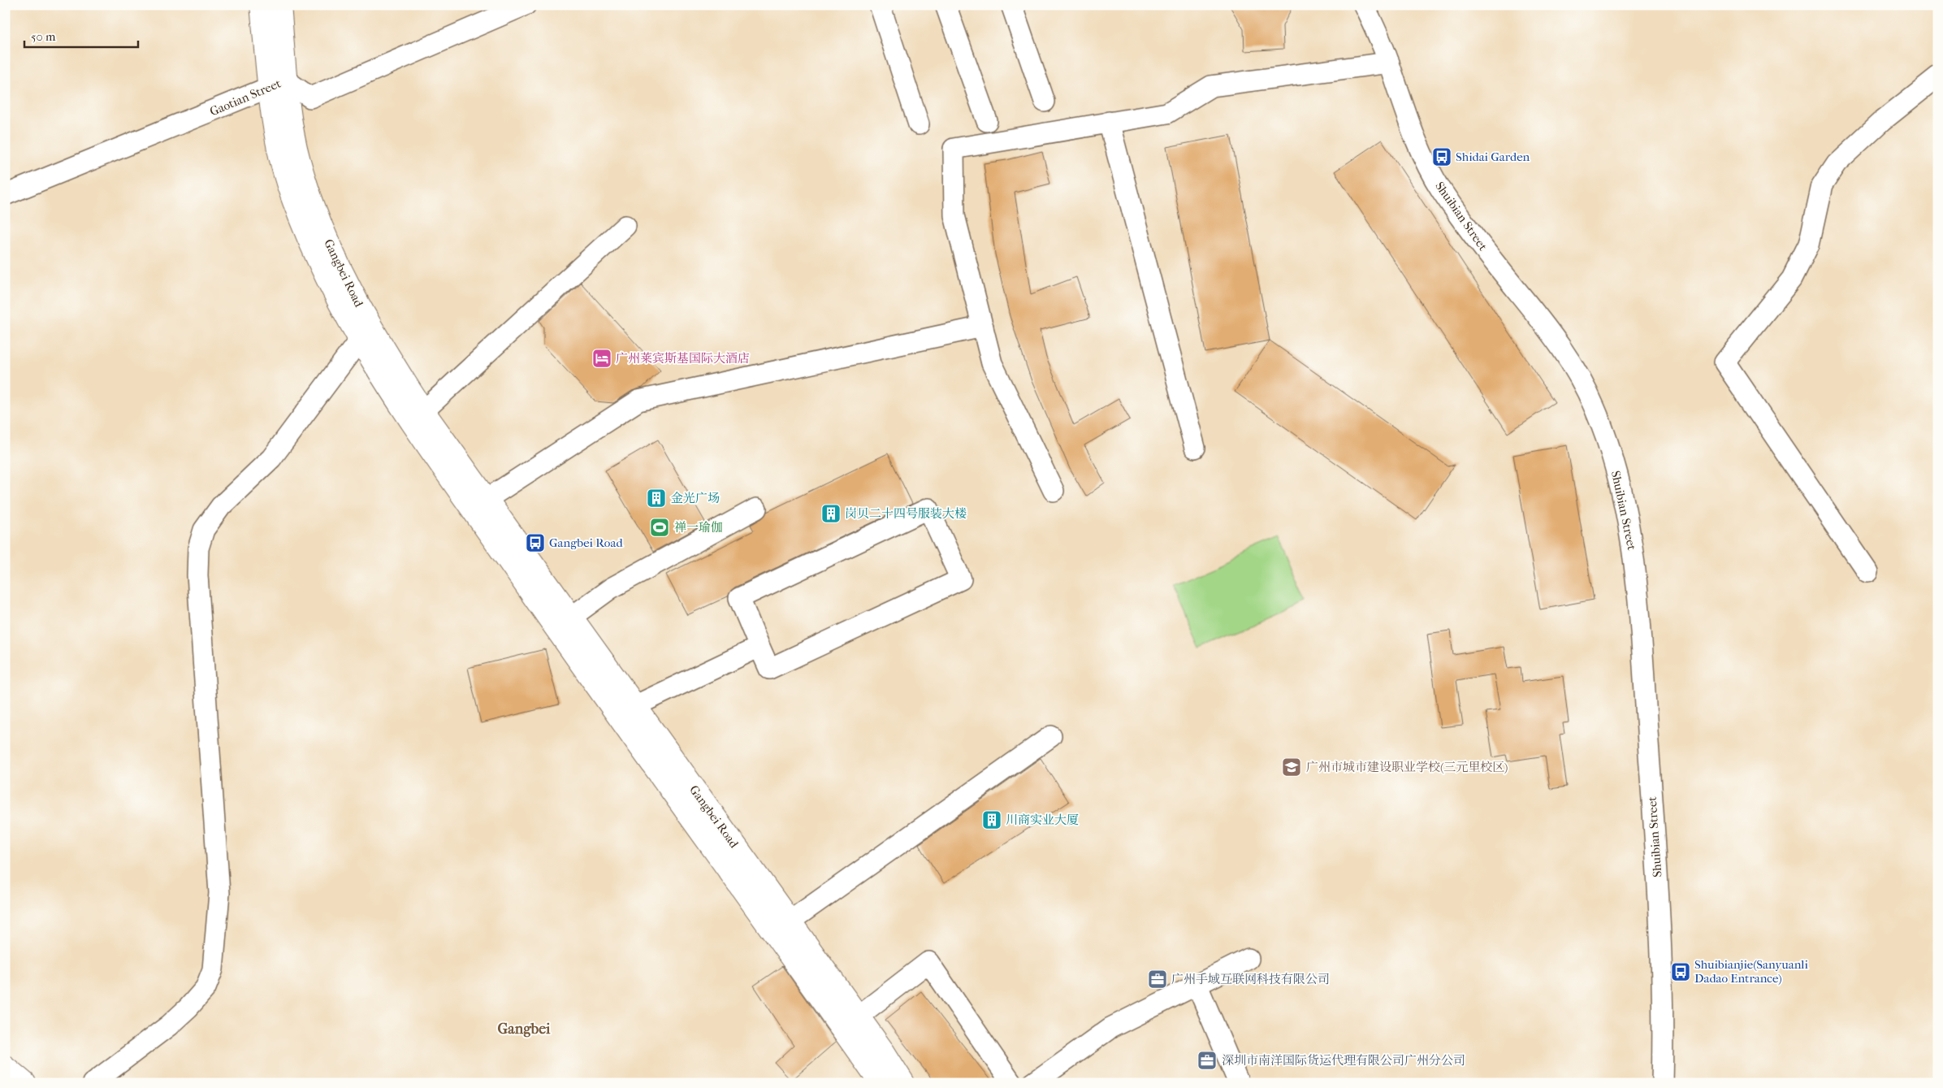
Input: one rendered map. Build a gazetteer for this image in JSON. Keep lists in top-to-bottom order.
{
  "streets": {
    "main road": ["Gangbei Road"],
    "street": ["Gaotian Street", "Shuibian Street"]
  },
  "crossings": [
    ["Gaotian Street", "Gangbei Road"]
  ],
  "districts": ["Gangbei"],
  "places": {
    "bus stop": ["Shidai Garden", "Gangbei Road", "Shuibianjie(Sanyuanli Dadao Entrance)"],
    "hotel": ["广州莱宾斯基国际大酒店"],
    "building": ["金光广场", "岗贝二十四号服装大楼", "川商实业大厦"],
    "sports": ["禅一瑜伽"],
    "school or university": ["广州市城市建设职业学校(三元里校区)"],
    "office": ["广州手域互联网科技有限公司", "深圳市南洋国际货运代理有限公司广州分公司"]
  },
  "scale_bar": "50 m"
}
